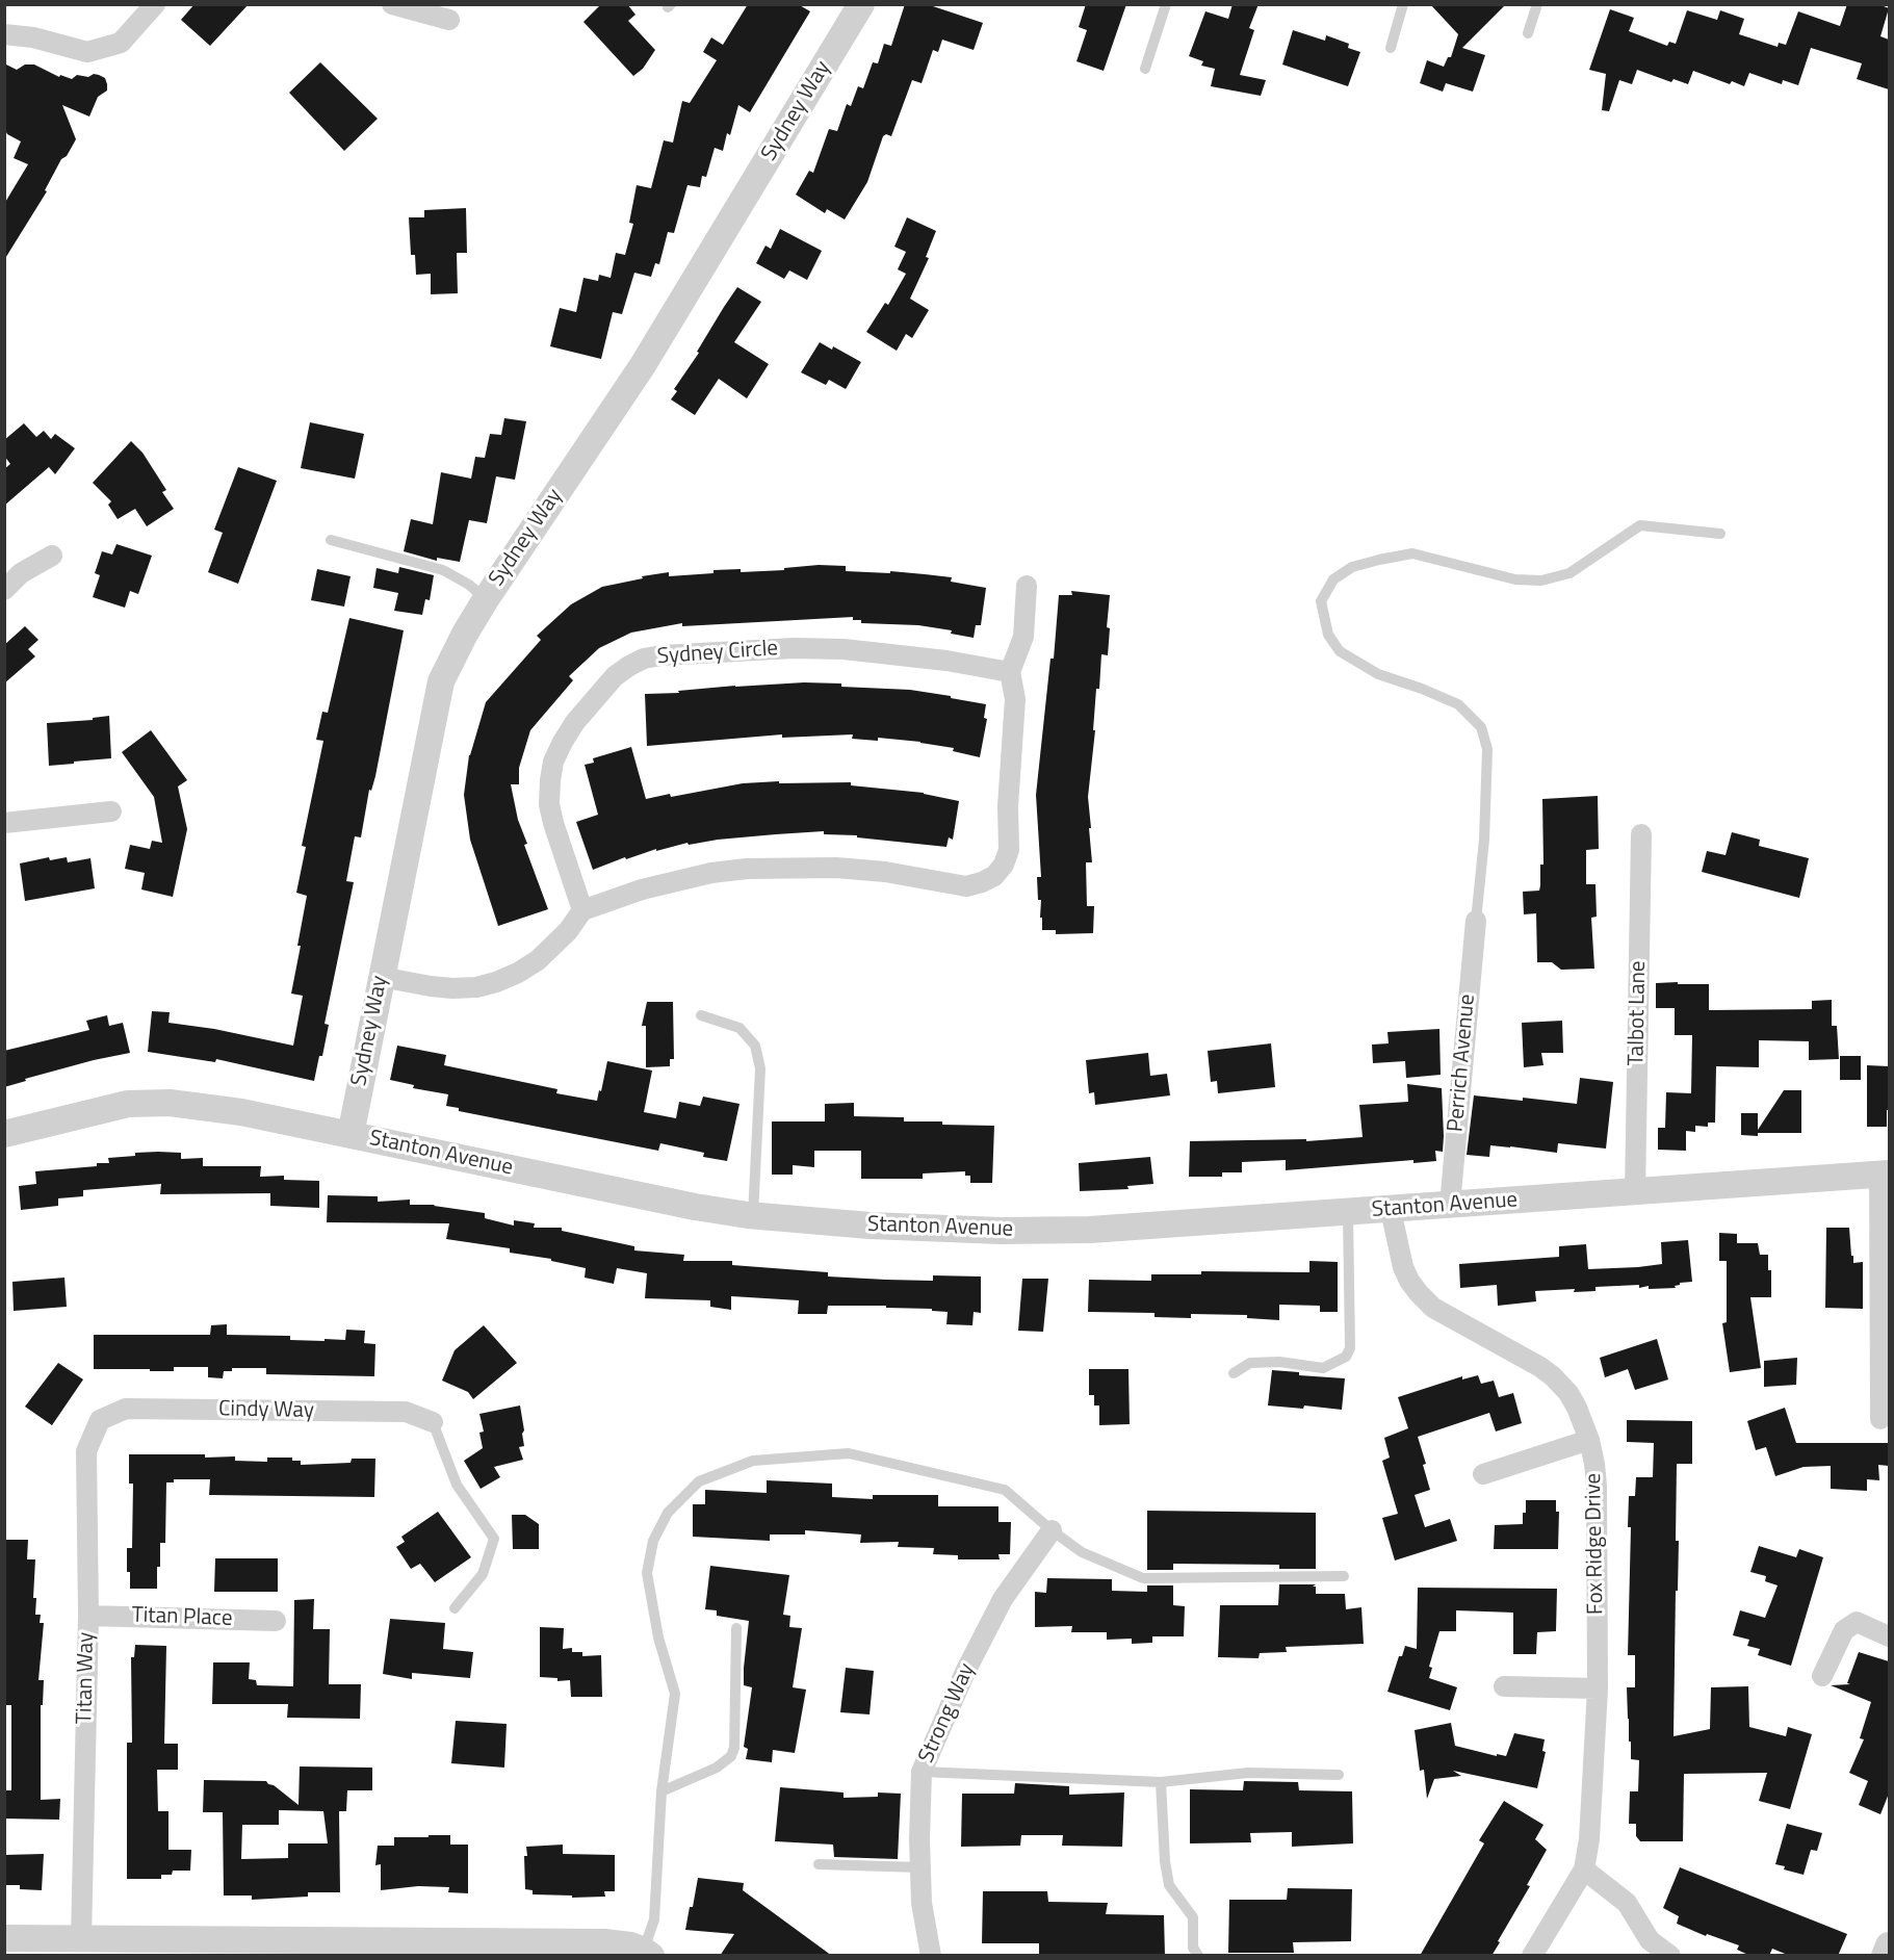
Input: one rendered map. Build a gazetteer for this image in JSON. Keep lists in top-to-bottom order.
{
  "streets": {
    "street": [
      "Sydney Way",
      "Sydney Circle",
      "Talbot Lane",
      "Perrich Avenue",
      "Stanton Avenue",
      "Cindy Way",
      "Fox Ridge Drive",
      "Titan Place",
      "Titan Way",
      "Strong Way"
    ]
  },
  "crossings": [
    ["Sydney Way", "Stanton Avenue"],
    ["Talbot Lane", "Stanton Avenue"],
    ["Perrich Avenue", "Stanton Avenue"],
    ["Stanton Avenue", "Fox Ridge Drive"],
    ["Cindy Way", "Titan Way"],
    ["Titan Place", "Titan Way"]
  ]
}
